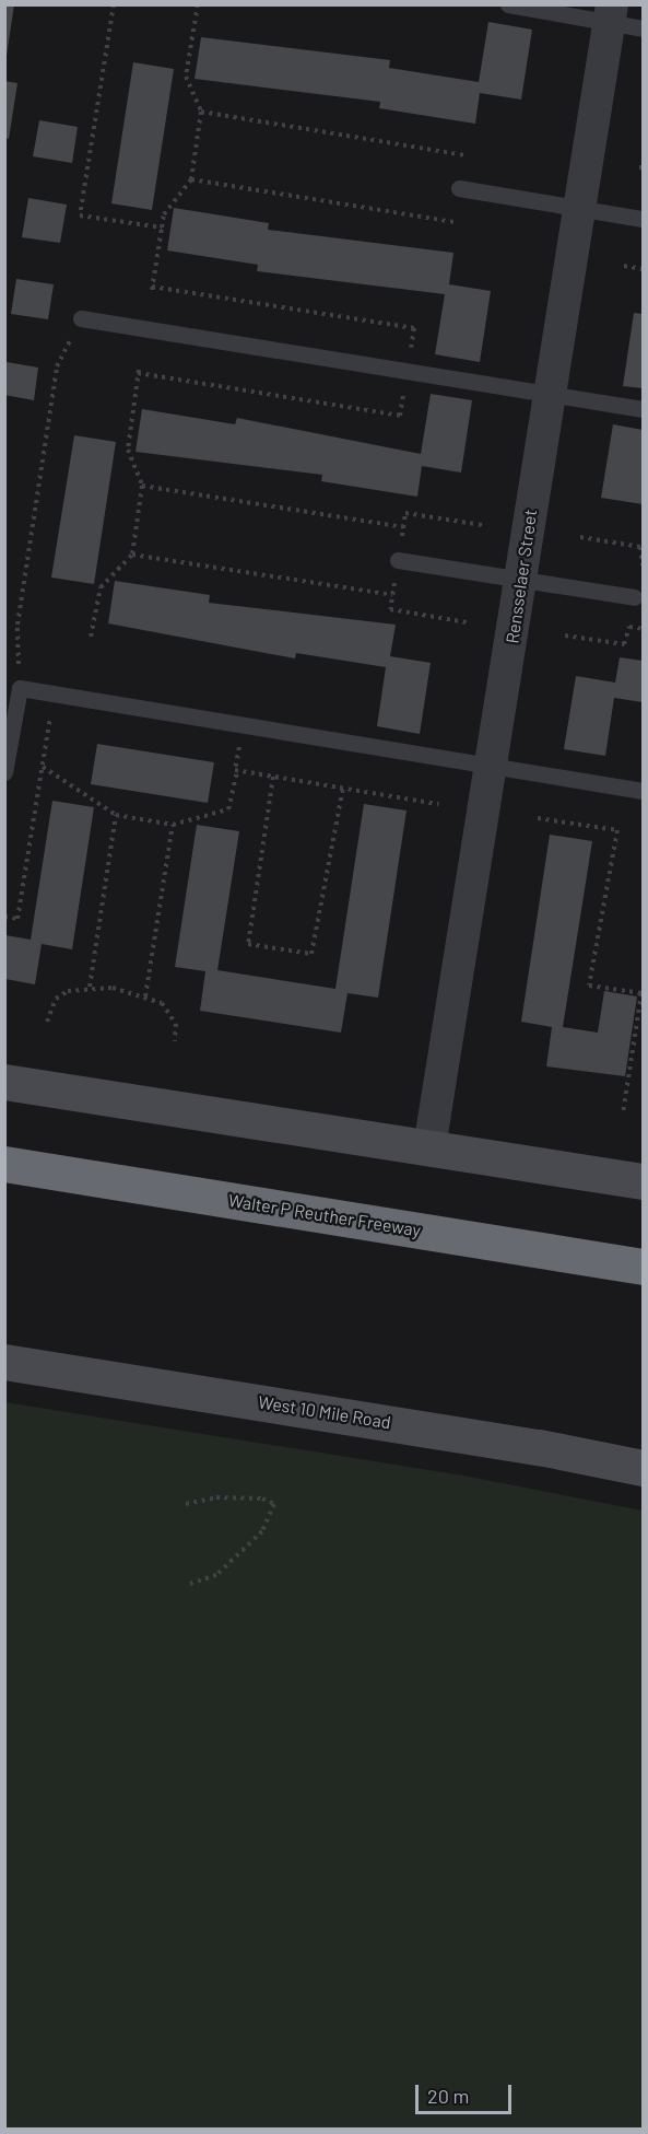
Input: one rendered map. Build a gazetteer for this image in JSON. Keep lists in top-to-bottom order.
{
  "streets": {
    "highway": ["Walter P Reuther Freeway"],
    "main road": ["West 10 Mile Road"],
    "street": ["Rensselaer Street"]
  },
  "scale_bar": "20 m"
}
